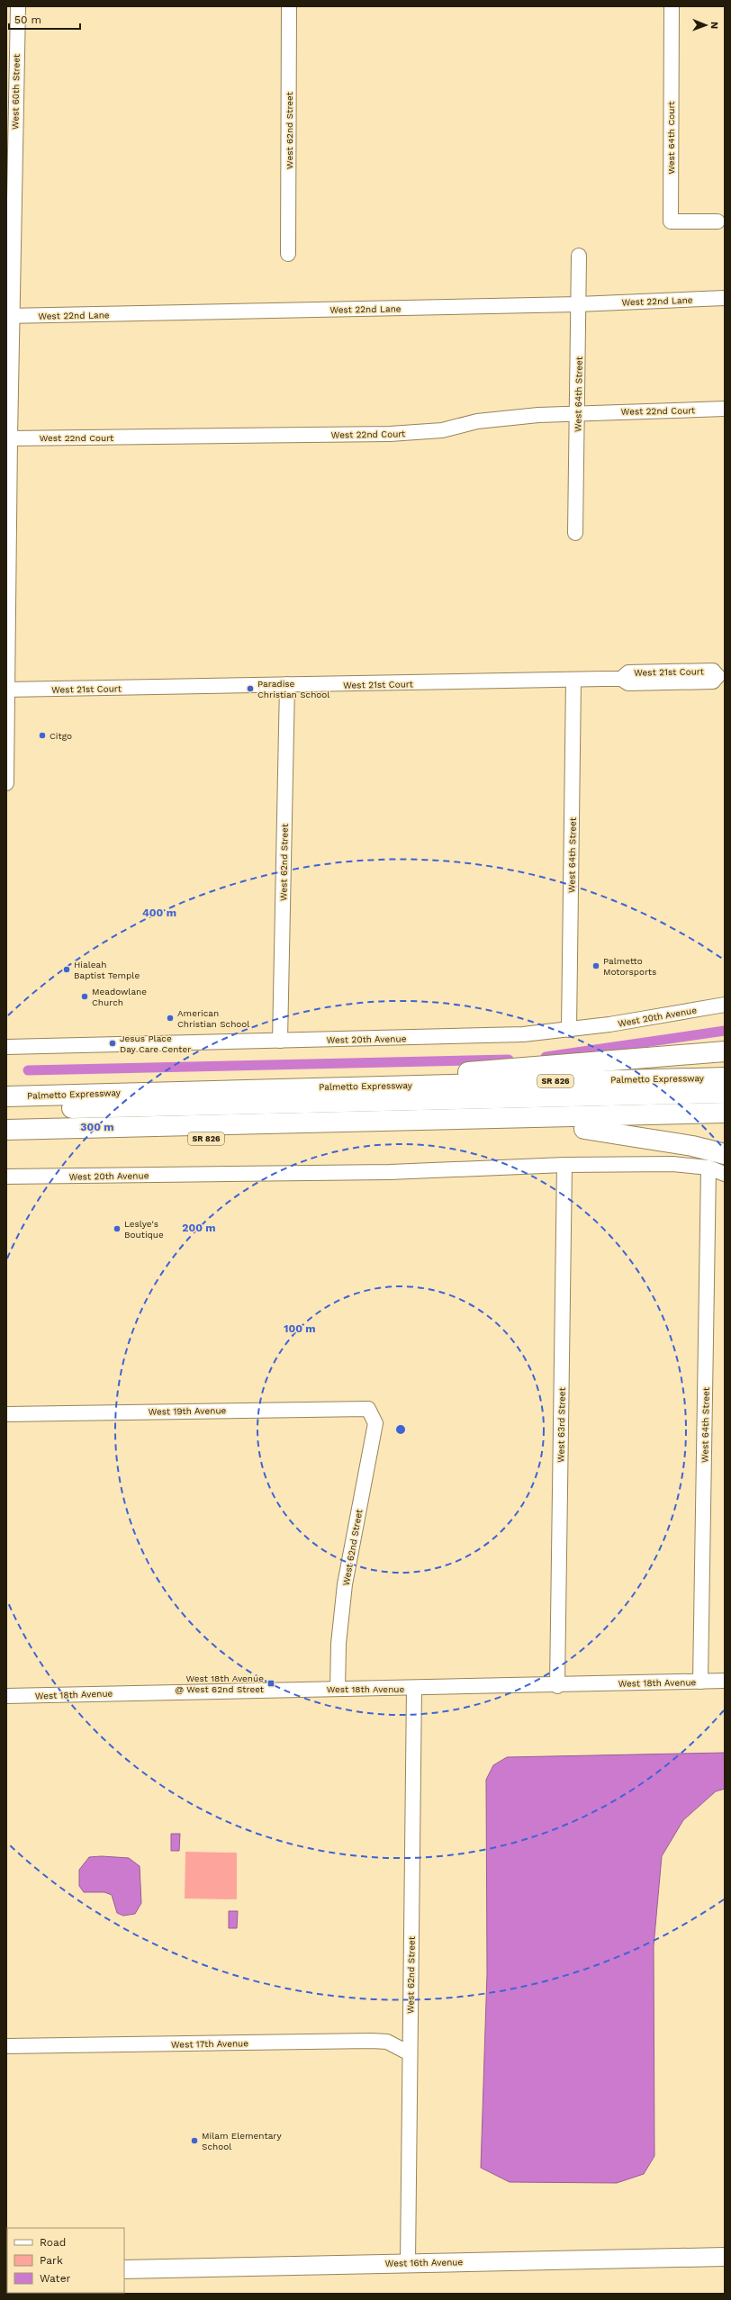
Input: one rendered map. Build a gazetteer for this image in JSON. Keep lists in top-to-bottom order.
{
  "streets": {
    "highway": ["Palmetto Expressway", "SR 826"],
    "main road": ["West 16th Avenue"],
    "street": [
      "West 60th Street",
      "West 62nd Street",
      "West 64th Court",
      "West 22nd Lane",
      "West 64th Street",
      "West 22nd Court",
      "West 21st Court",
      "West 20th Avenue",
      "West 19th Avenue",
      "West 63rd Street",
      "West 18th Avenue",
      "West 17th Avenue"
    ]
  },
  "crossings": [
    ["West 60th Street", "West 22nd Lane"],
    ["West 60th Street", "West 22nd Court"],
    ["West 60th Street", "West 21st Court"],
    ["West 62nd Street", "West 21st Court"],
    ["West 62nd Street", "West 20th Avenue"],
    ["West 62nd Street", "West 19th Avenue"],
    ["West 62nd Street", "West 18th Avenue"],
    ["West 62nd Street", "West 17th Avenue"],
    ["West 62nd Street", "West 16th Avenue"],
    ["West 22nd Lane", "West 64th Street"],
    ["West 64th Street", "West 22nd Court"],
    ["West 64th Street", "West 21st Court"],
    ["West 64th Street", "West 20th Avenue"],
    ["West 64th Street", "West 18th Avenue"],
    ["West 20th Avenue", "West 63rd Street"],
    ["West 63rd Street", "West 18th Avenue"]
  ],
  "places": {
    "other": [
      "Paradise Christian School",
      "Citgo",
      "Palmetto Motorsports",
      "Hialeah Baptist Temple",
      "Meadowlane Church",
      "American Christian School",
      "Jesus Place Day Care Center",
      "Leslye's Boutique",
      "Milam Elementary School"
    ],
    "transit": ["West 18th Avenue @ West 62nd Street"]
  },
  "legend": ["Road", "Park", "Water"],
  "scale_bar": "50 m",
  "north": "right",
  "rings": [
    "400 m",
    "300 m",
    "200 m",
    "100 m"
  ]
}
